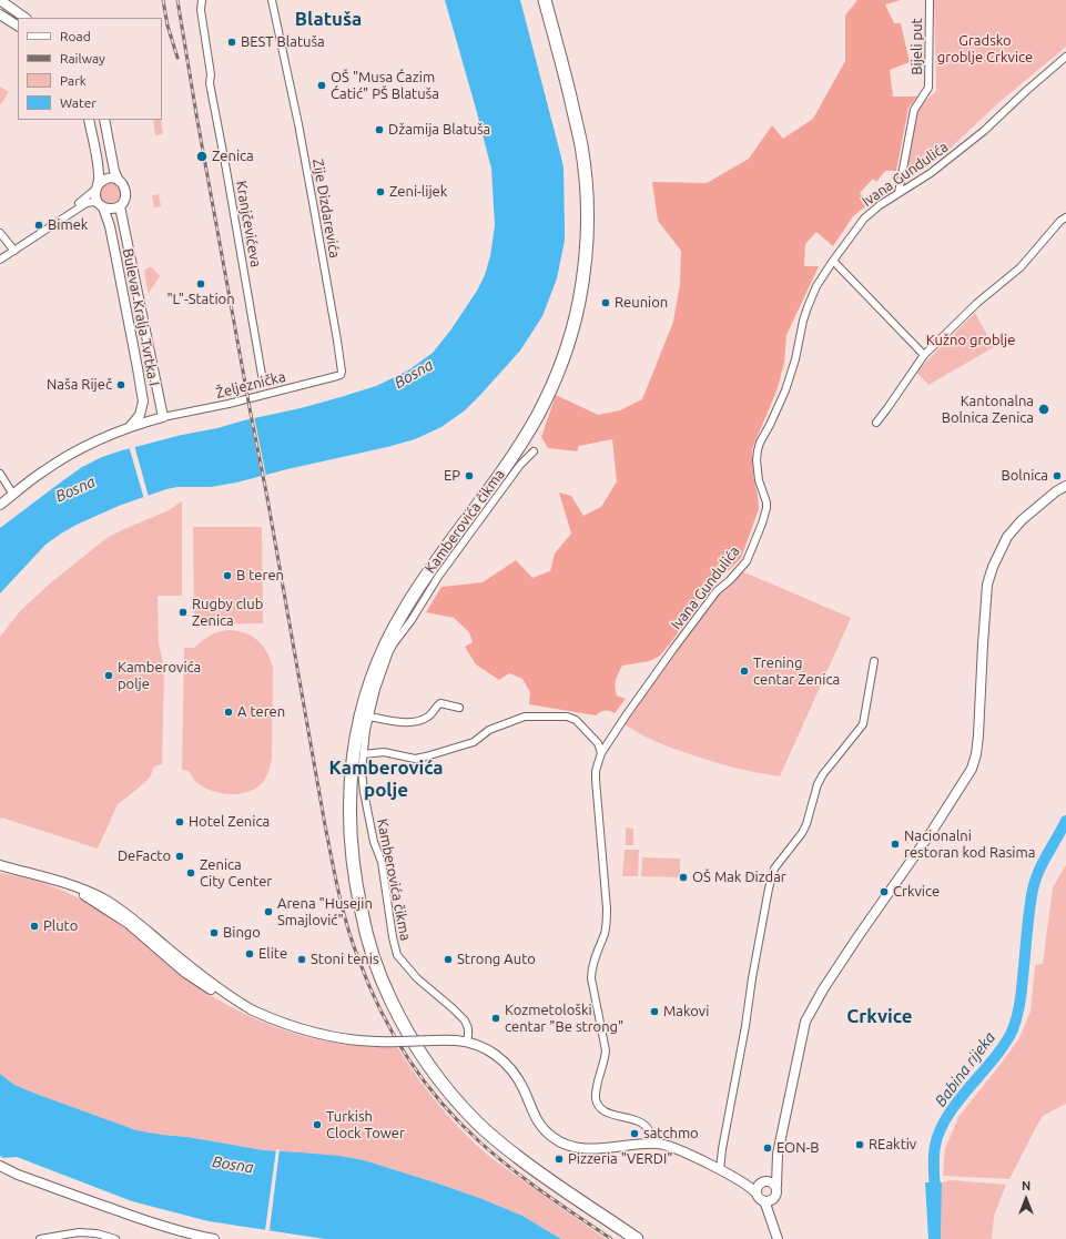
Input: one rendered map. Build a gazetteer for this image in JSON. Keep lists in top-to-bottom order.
{
  "streets": {
    "street": [
      "Bijeli put",
      "Ivana Gundulića",
      "Zije Dizdarevića",
      "Kranjčevićeva",
      "Bulevar Kralja Tvrtka I",
      "Željeznička",
      "Kamberovića čikma"
    ]
  },
  "crossings": [
    ["Bijeli put", "Ivana Gundulića"],
    ["Zije Dizdarevića", "Željeznička"],
    ["Bulevar Kralja Tvrtka I", "Željeznička"]
  ],
  "districts": ["Blatuša", "Kamberovića polje", "Crkvice"],
  "water": ["Bosna", "Babina rijeka"],
  "parks": ["Gradsko groblje Crkvice", "Kužno groblje"],
  "places": [
    "BEST Blatuša",
    "OŠ \"Musa Ćazim Ćatić\" PŠ Blatuša",
    "Džamija Blatuša",
    "Zenica",
    "Zeni-lijek",
    "Bimek",
    "\"L\"-Station",
    "Reunion",
    "Naša Riječ",
    "Kantonalna Bolnica Zenica",
    "EP",
    "Bolnica",
    "B teren",
    "Rugby club Zenica",
    "Trening centar Zenica",
    "Kamberovića polje",
    "A teren",
    "Hotel Zenica",
    "Nacionalni restoran kod Rasima",
    "DeFacto",
    "Zenica City Center",
    "OŠ Mak Dizdar",
    "Crkvice",
    "Arena \"Husejin Smajlović\"",
    "Pluto",
    "Bingo",
    "Elite",
    "Stoni tenis",
    "Strong Auto",
    "Makovi",
    "Kozmetološki centar \"Be strong\"",
    "Turkish Clock Tower",
    "satchmo",
    "REaktiv",
    "EON-B",
    "Pizzeria \"VERDI\""
  ],
  "legend": [
    "Road",
    "Railway",
    "Park",
    "Water"
  ],
  "north": "top"
}
